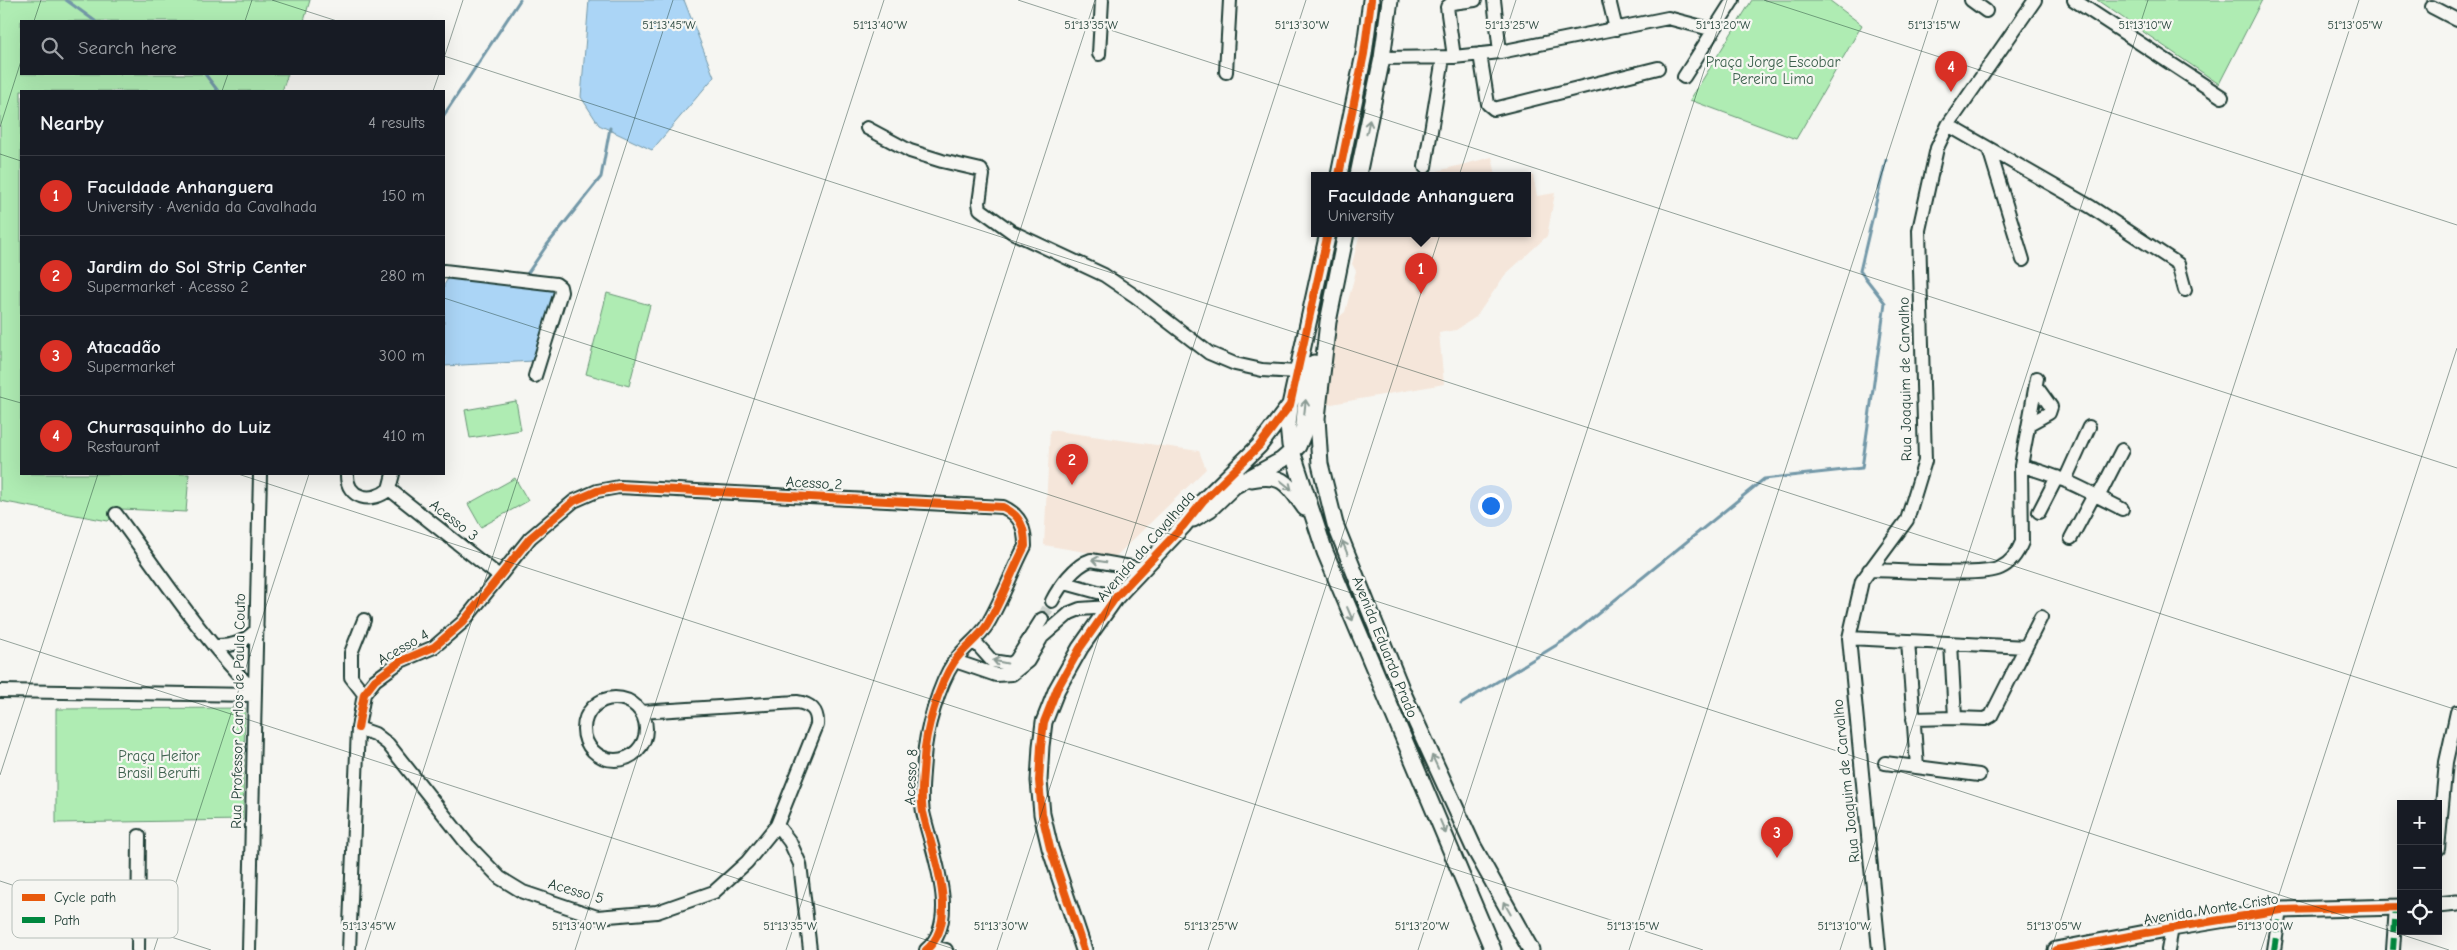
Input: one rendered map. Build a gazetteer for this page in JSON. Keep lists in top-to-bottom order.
{
  "streets": {
    "main road": ["Avenida da Cavalhada", "Avenida Eduardo Prado", "Avenida Monte Cristo"],
    "street": [
      "Rua Joaquim de Carvalho",
      "Acesso 2",
      "Acesso 3",
      "Acesso 4",
      "Rua Professor Carlos de Paula Couto",
      "Acesso 8",
      "Acesso 5"
    ]
  },
  "crossings": [
    ["Acesso 2", "Acesso 3"],
    ["Acesso 2", "Acesso 4"],
    ["Acesso 2", "Acesso 8"],
    ["Acesso 3", "Acesso 4"],
    ["Avenida da Cavalhada", "Avenida Eduardo Prado"]
  ],
  "parks": ["Praça Jorge Escobar Pereira Lima", "Praça Heitor Brasil Berutti"],
  "legend": ["Cycle path", "Path"],
  "page": {
    "search": "Search here",
    "pins": [
      "4",
      "1",
      "2",
      "3"
    ],
    "heading": ["Nearby", "4 results"],
    "list": [
      {
        "mark": "1",
        "name": "Faculdade Anhanguera",
        "note": "University · Avenida da Cavalhada",
        "value": "150 m"
      },
      {
        "mark": "2",
        "name": "Jardim do Sol Strip Center",
        "note": "Supermarket · Acesso 2",
        "value": "280 m"
      },
      {
        "mark": "3",
        "name": "Atacadão",
        "note": "Supermarket",
        "value": "300 m"
      },
      {
        "mark": "4",
        "name": "Churrasquinho do Luiz",
        "note": "Restaurant",
        "value": "410 m"
      }
    ],
    "popup": ["Faculdade Anhanguera", "University"],
    "map_buttons": ["+", "−"]
  },
  "coordinates": [
    "51°13'45\"W",
    "51°13'40\"W",
    "51°13'35\"W",
    "51°13'30\"W",
    "51°13'25\"W",
    "51°13'20\"W",
    "51°13'15\"W",
    "51°13'10\"W",
    "51°13'05\"W",
    "51°13'00\"W"
  ]
}
